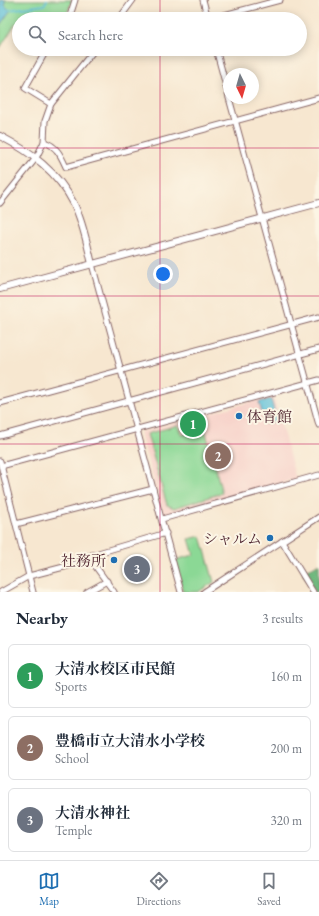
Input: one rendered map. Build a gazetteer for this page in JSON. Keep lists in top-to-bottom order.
{
  "places": ["体育館", "シャルム", "社務所"],
  "north": "bottom",
  "page": {
    "search": "Search here",
    "pins": ["1", "2", "3"],
    "heading": ["Nearby", "3 results"],
    "list": [
      {
        "mark": "1",
        "name": "大清水校区市民館",
        "note": "Sports",
        "value": "160 m"
      },
      {
        "mark": "2",
        "name": "豊橋市立大清水小学校",
        "note": "School",
        "value": "200 m"
      },
      {
        "mark": "3",
        "name": "大清水神社",
        "note": "Temple",
        "value": "320 m"
      }
    ],
    "nav": ["Map", "Directions", "Saved"]
  }
}
